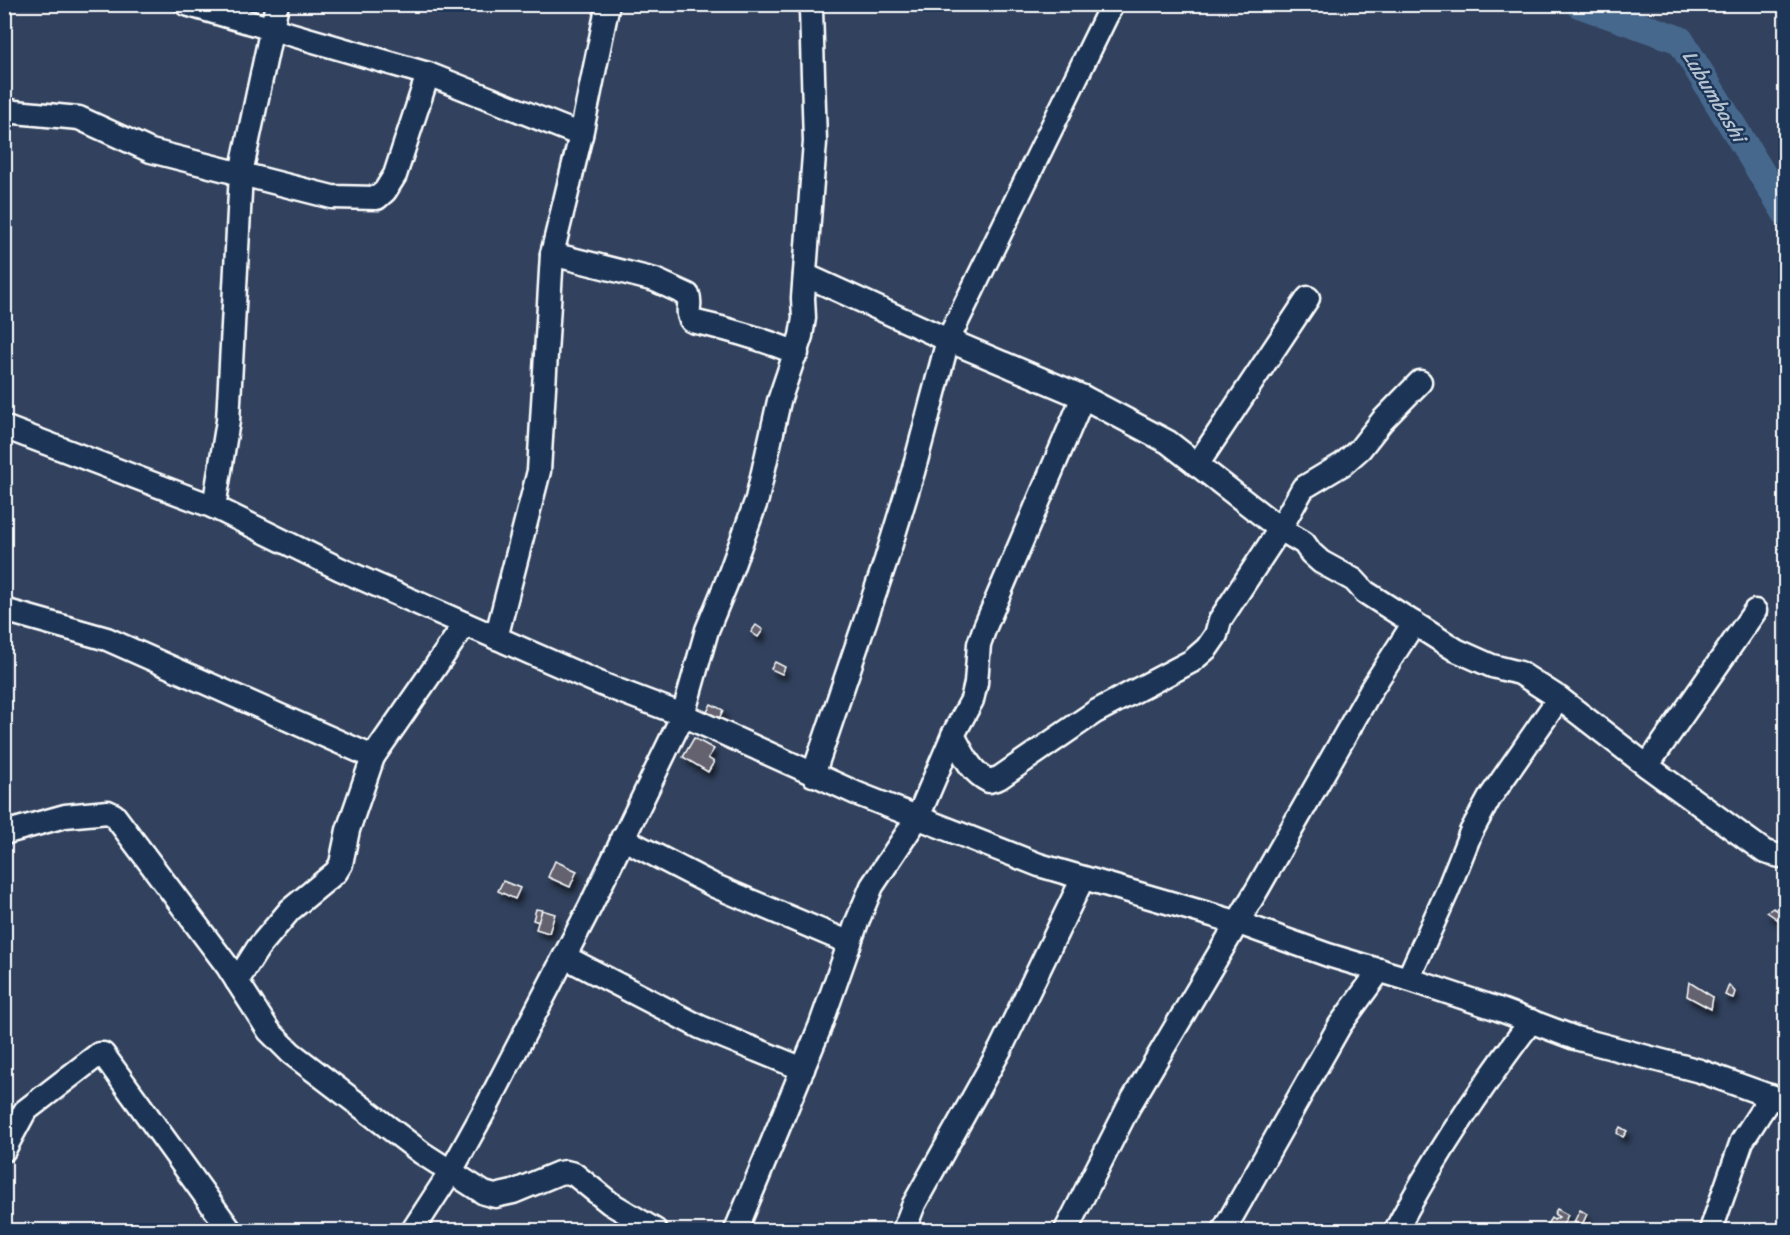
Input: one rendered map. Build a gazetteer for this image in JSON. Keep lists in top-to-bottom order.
{
  "water": ["Lubumbashi"]
}
